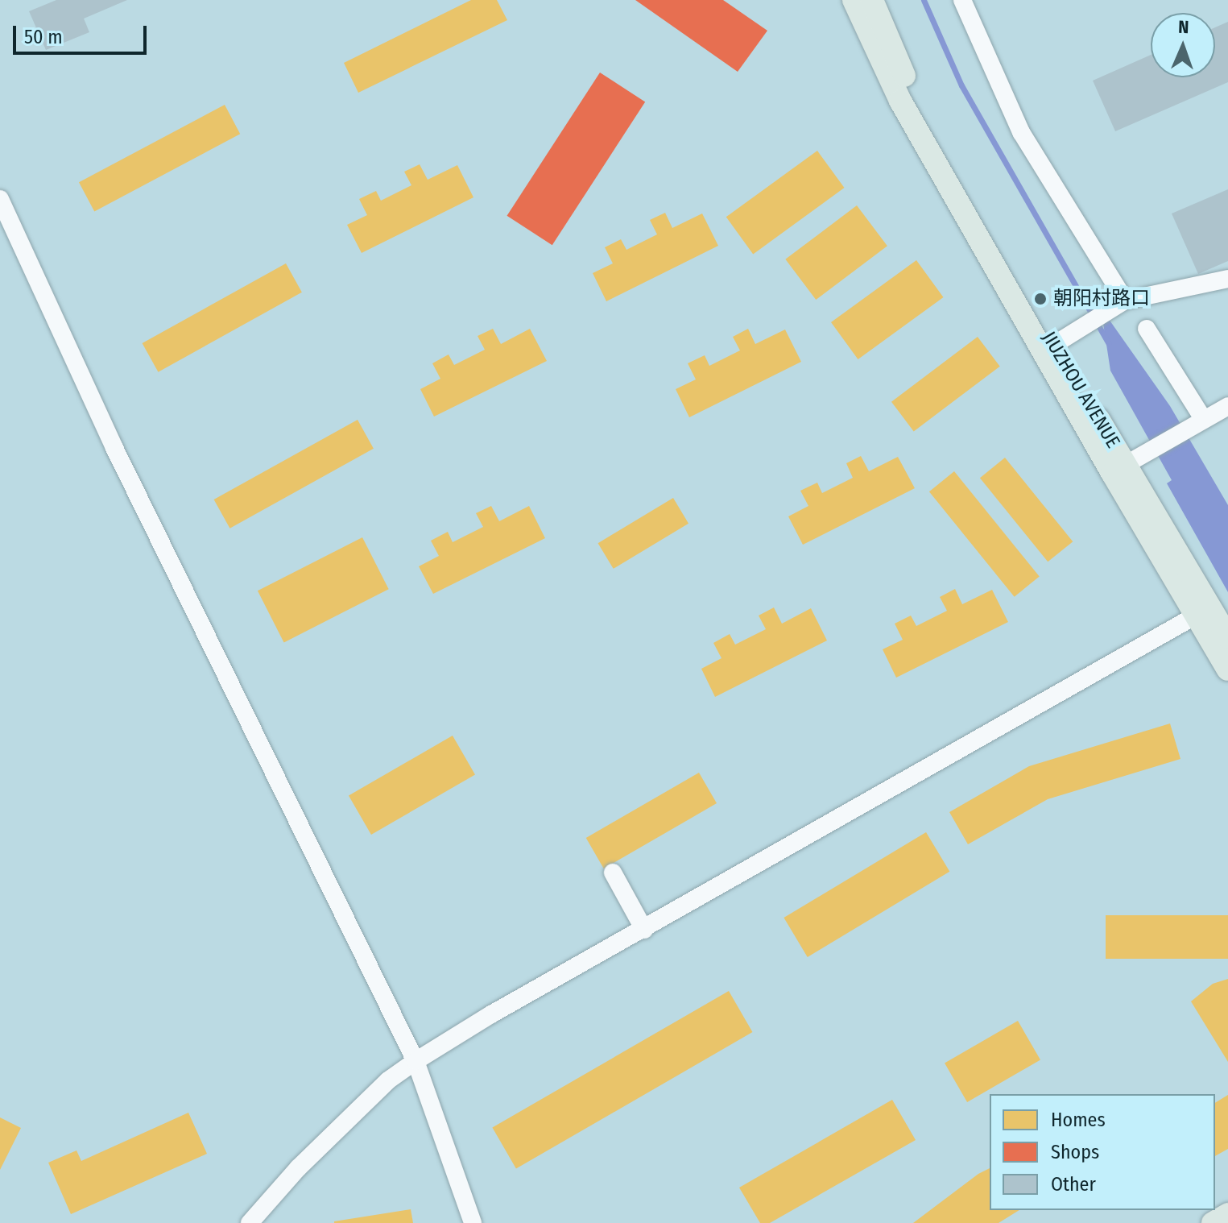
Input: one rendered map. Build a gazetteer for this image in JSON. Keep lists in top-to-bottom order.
{
  "streets": {
    "main road": ["JIUZHOU AVENUE"]
  },
  "places": ["朝阳村路口"],
  "legend": ["Homes", "Shops", "Other"],
  "scale_bar": "50 m",
  "north": "top"
}
